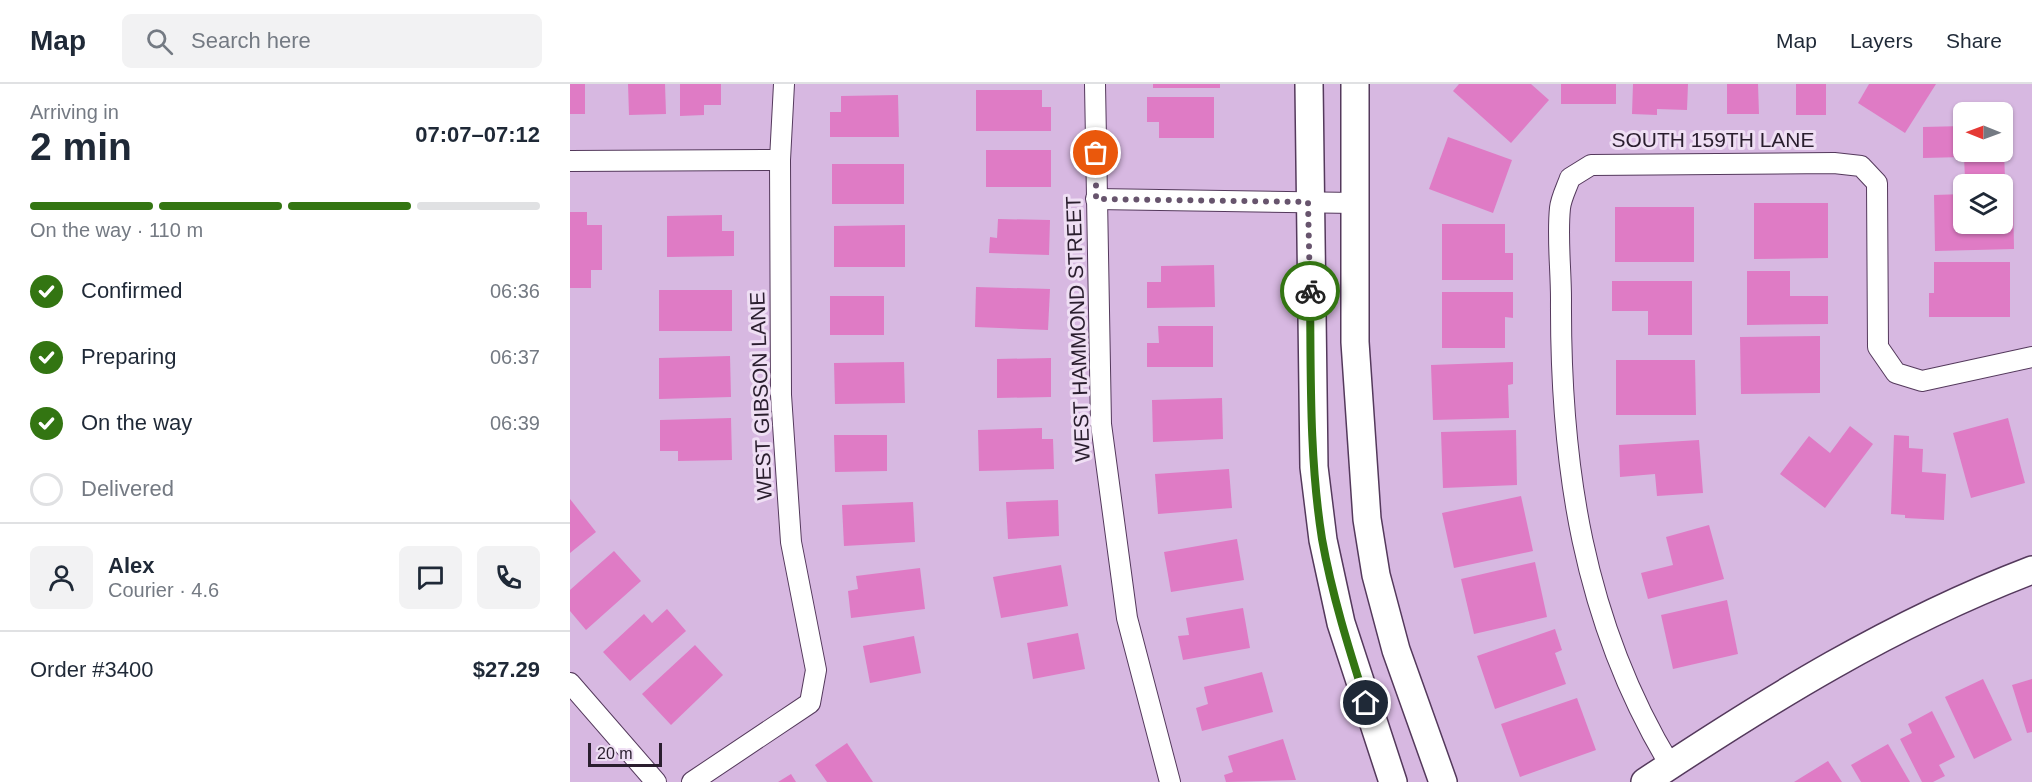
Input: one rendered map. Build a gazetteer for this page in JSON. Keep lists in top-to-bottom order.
{
  "streets": {
    "street": ["SOUTH 159TH LANE", "WEST HAMMOND STREET", "WEST GIBSON LANE"]
  },
  "scale_bar": "20 m",
  "north": "left",
  "page": {
    "header": "Map",
    "search": "Search here",
    "nav": ["Map", "Layers", "Share"],
    "heading": ["2 min", "Arriving in", "07:07–07:12"],
    "panel": [
      "Alex",
      "Courier · 4.6",
      "Order #3400",
      "$27.29"
    ],
    "bar": "On the way · 110 m",
    "list": [
      ["Confirmed", "06:36"],
      ["Preparing", "06:37"],
      ["On the way", "06:39"],
      "Delivered"
    ],
    "scale": "20 m"
  }
}
